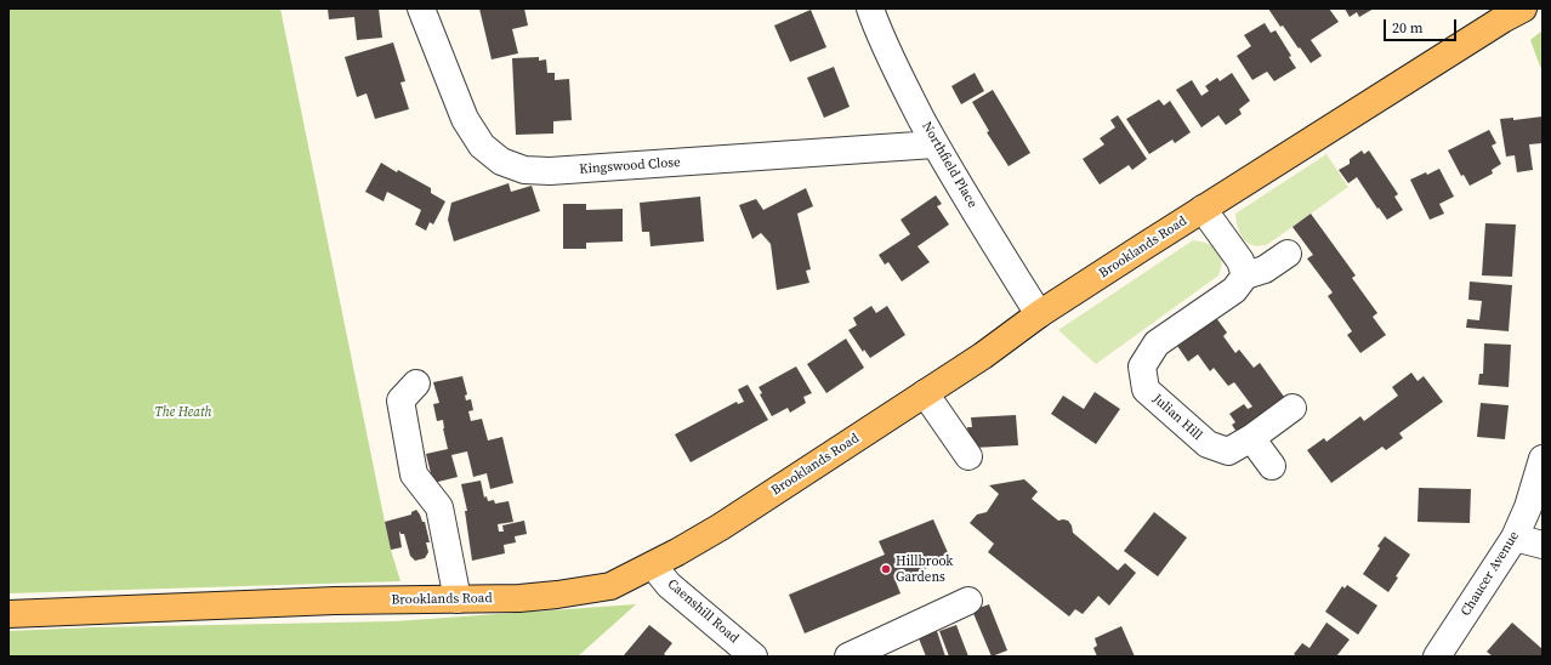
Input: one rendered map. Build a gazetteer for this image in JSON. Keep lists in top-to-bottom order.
{
  "streets": {
    "main road": ["Brooklands Road"],
    "street": [
      "Northfield Place",
      "Kingswood Close",
      "Julian Hill",
      "Chaucer Avenue",
      "Caenshill Road"
    ]
  },
  "crossings": [
    ["Northfield Place", "Kingswood Close"],
    ["Northfield Place", "Brooklands Road"],
    ["Brooklands Road", "Caenshill Road"]
  ],
  "parks": ["The Heath"],
  "places": ["Hillbrook Gardens"],
  "scale_bar": "20 m"
}
